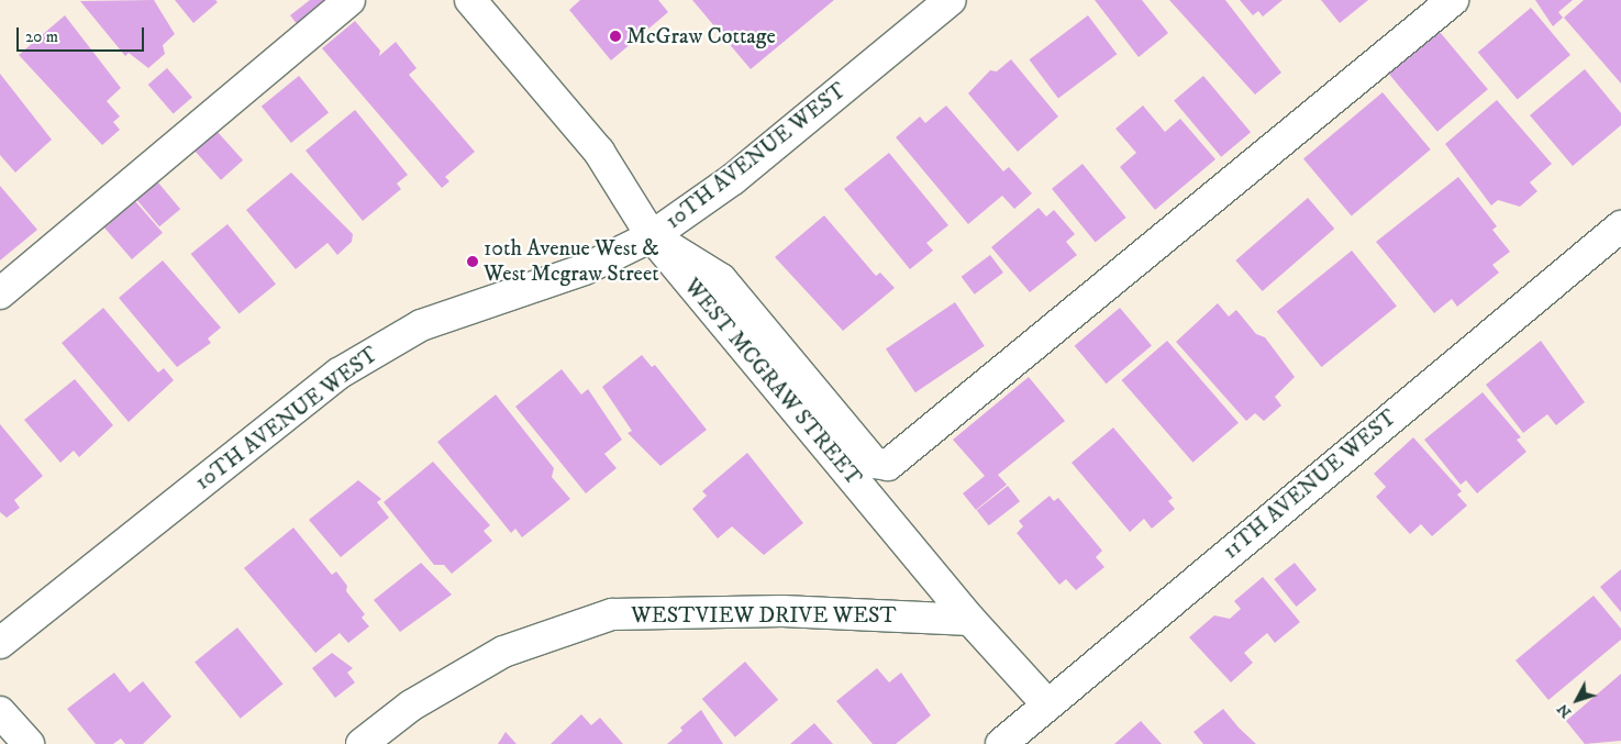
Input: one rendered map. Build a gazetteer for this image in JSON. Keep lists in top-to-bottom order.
{
  "streets": {
    "street": [
      "10TH AVENUE WEST",
      "WEST MCGRAW STREET",
      "11TH AVENUE WEST",
      "WESTVIEW DRIVE WEST"
    ]
  },
  "crossings": [
    ["10TH AVENUE WEST", "WEST MCGRAW STREET"],
    ["WEST MCGRAW STREET", "11TH AVENUE WEST"],
    ["WEST MCGRAW STREET", "WESTVIEW DRIVE WEST"]
  ],
  "places": ["McGraw Cottage", "10th Avenue West & West Mcgraw Street"],
  "scale_bar": "20 m",
  "north": "bottom left"
}
